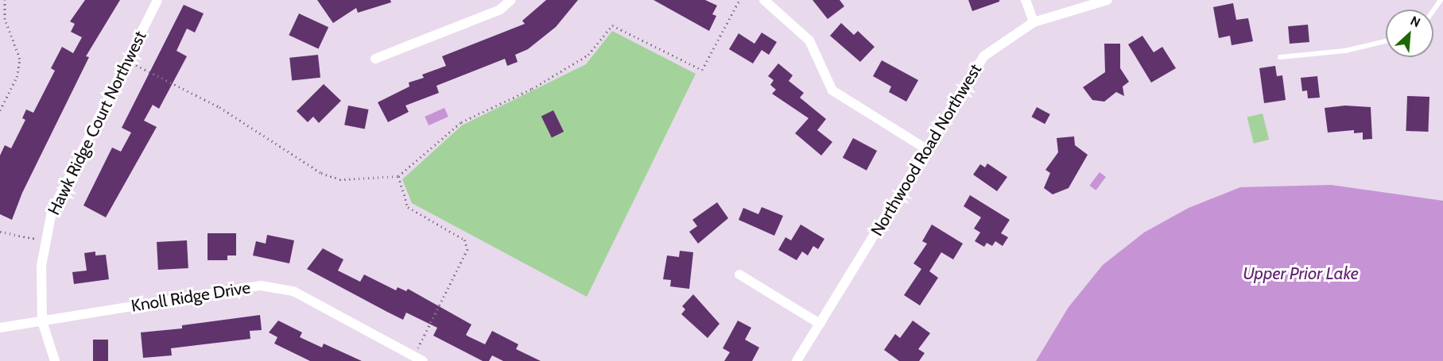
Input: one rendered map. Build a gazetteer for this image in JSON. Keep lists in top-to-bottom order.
{
  "streets": {
    "street": ["Hawk Ridge Court Northwest", "Northwood Road Northwest", "Knoll Ridge Drive"]
  },
  "crossings": [
    ["Hawk Ridge Court Northwest", "Knoll Ridge Drive"]
  ],
  "water": ["Upper Prior Lake"],
  "north": "top right"
}
